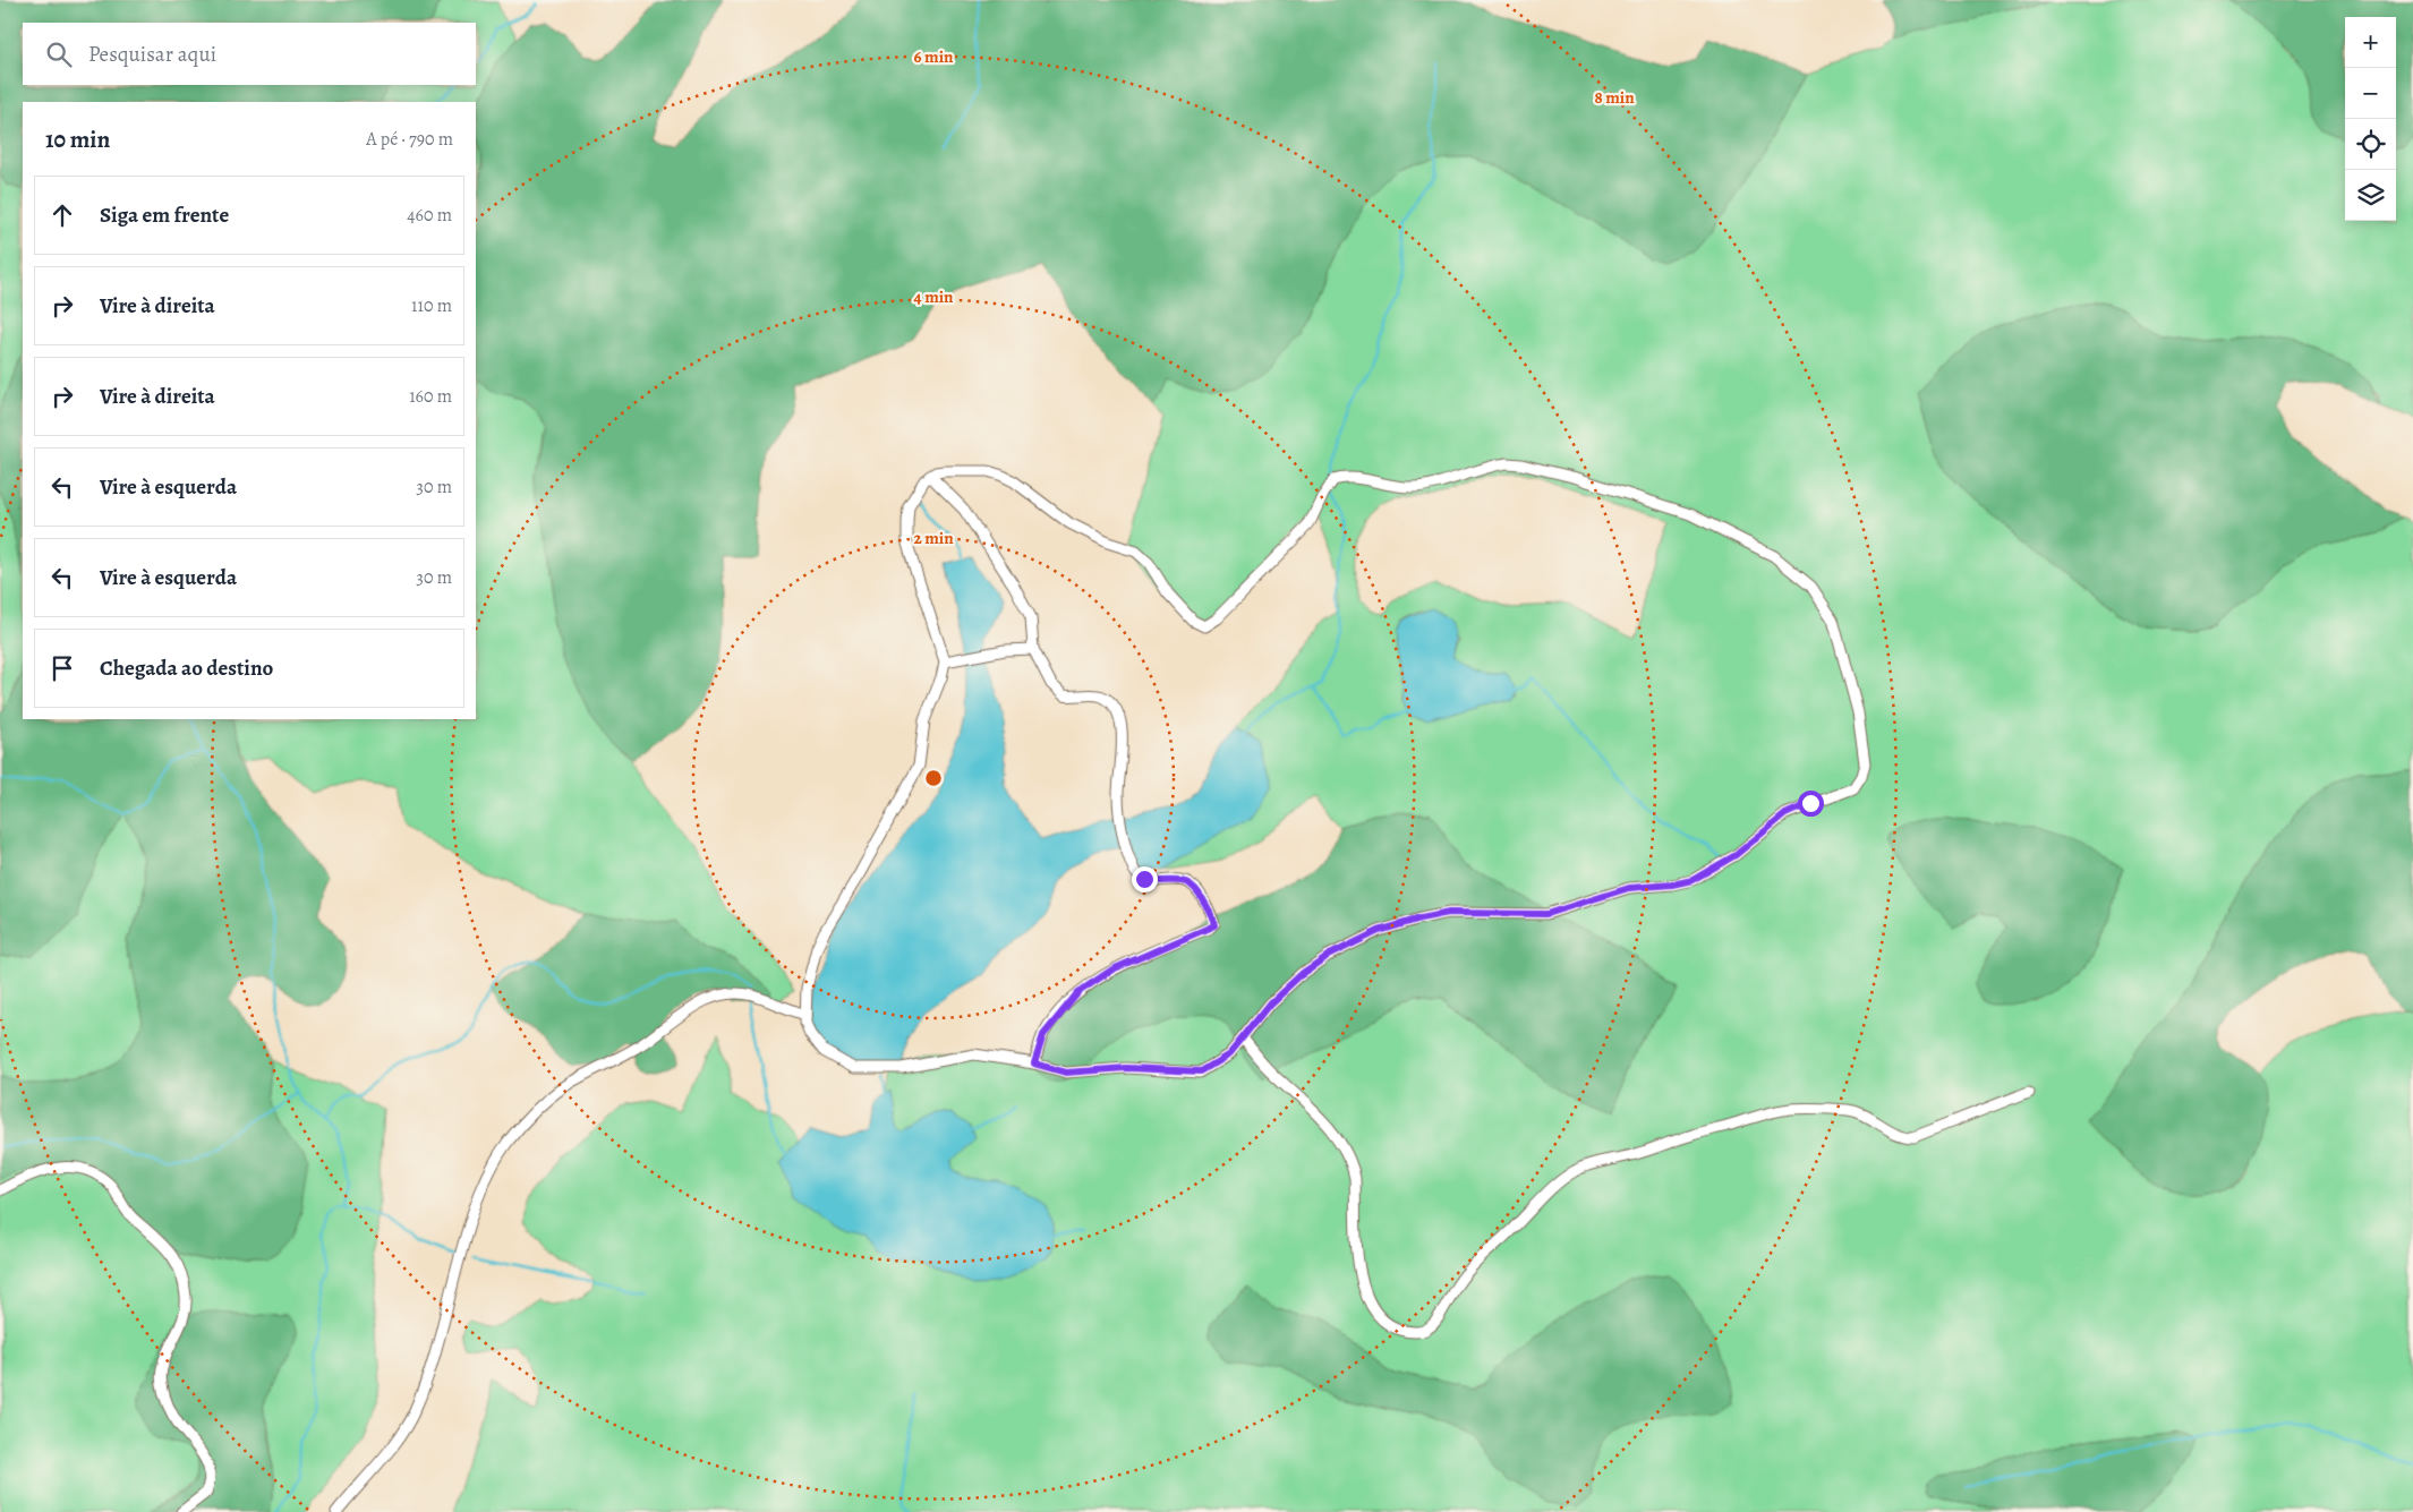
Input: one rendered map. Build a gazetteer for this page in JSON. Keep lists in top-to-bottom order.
{
  "page": {
    "map_buttons": ["+", "−"],
    "search": "Pesquisar aqui",
    "heading": ["10 min", "A pé · 790 m"],
    "list": [
      ["Siga em frente", "460 m"],
      ["Vire à direita", "110 m"],
      ["Vire à direita", "160 m"],
      ["Vire à esquerda", "30 m"],
      ["Vire à esquerda", "30 m"],
      "Chegada ao destino"
    ]
  },
  "rings": [
    "6 min",
    "8 min",
    "4 min",
    "2 min"
  ]
}
